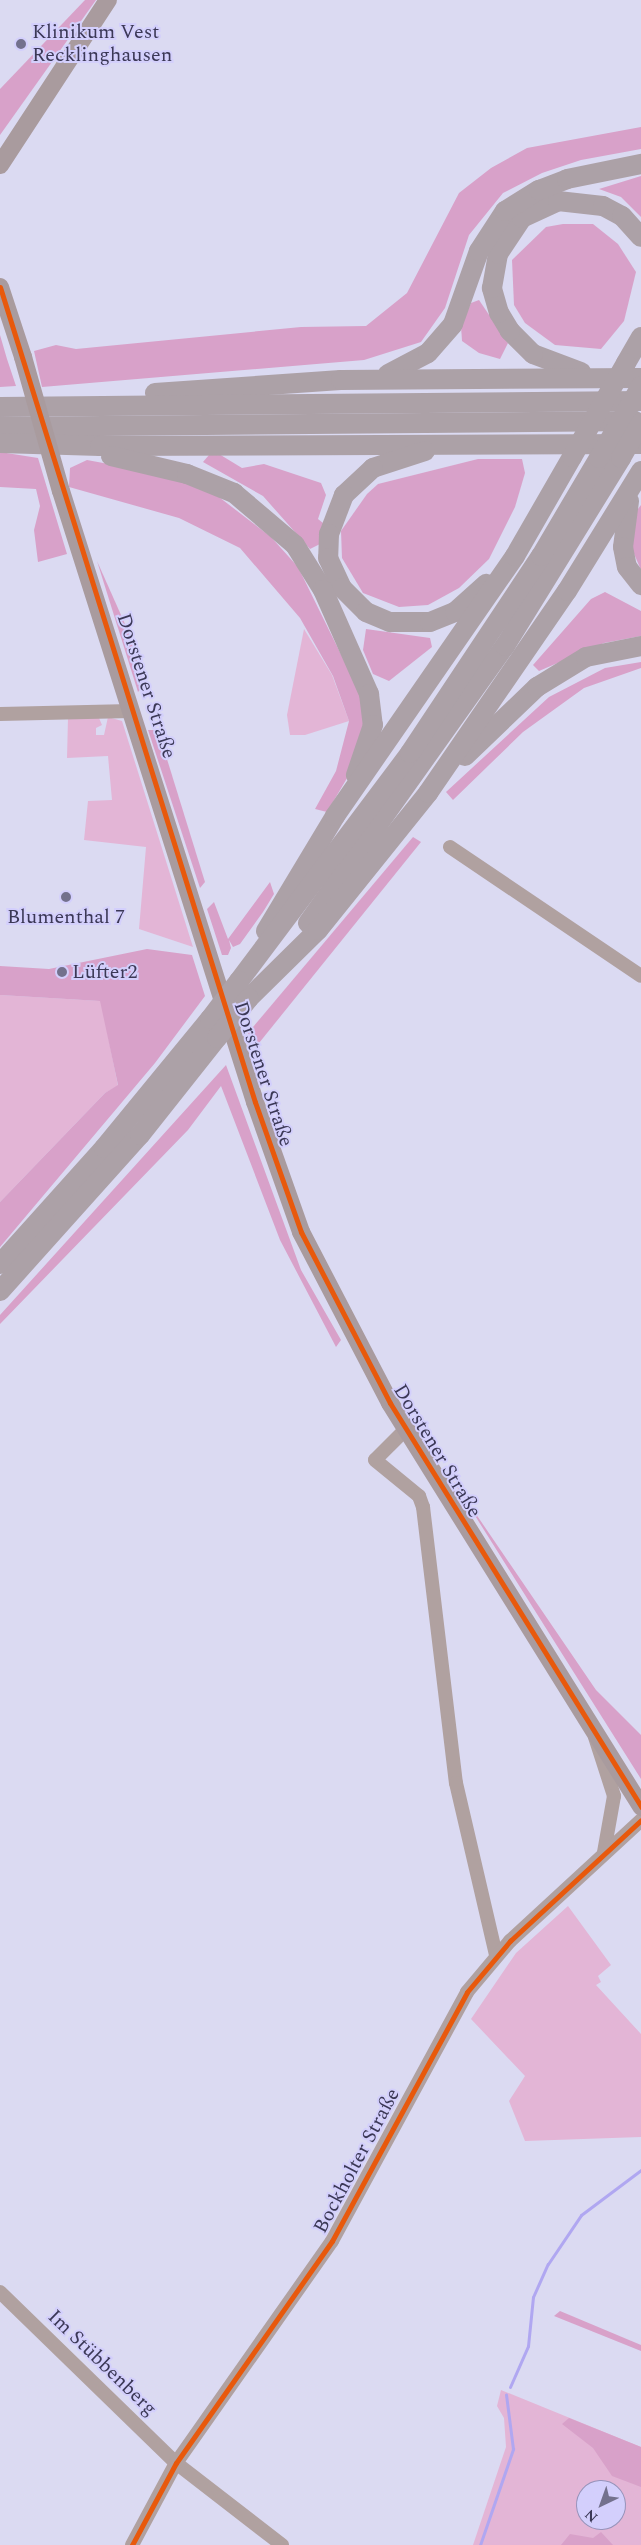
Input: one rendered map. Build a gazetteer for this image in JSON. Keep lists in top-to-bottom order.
{
  "streets": {
    "main road": ["Dorstener Straße"],
    "street": ["Bockholter Straße", "Im Stübbenberg"]
  },
  "crossings": [
    ["Bockholter Straße", "Im Stübbenberg"]
  ],
  "places": ["Klinikum Vest Recklinghausen", "Blumenthal 7", "Lüfter2"],
  "north": "bottom left"
}
